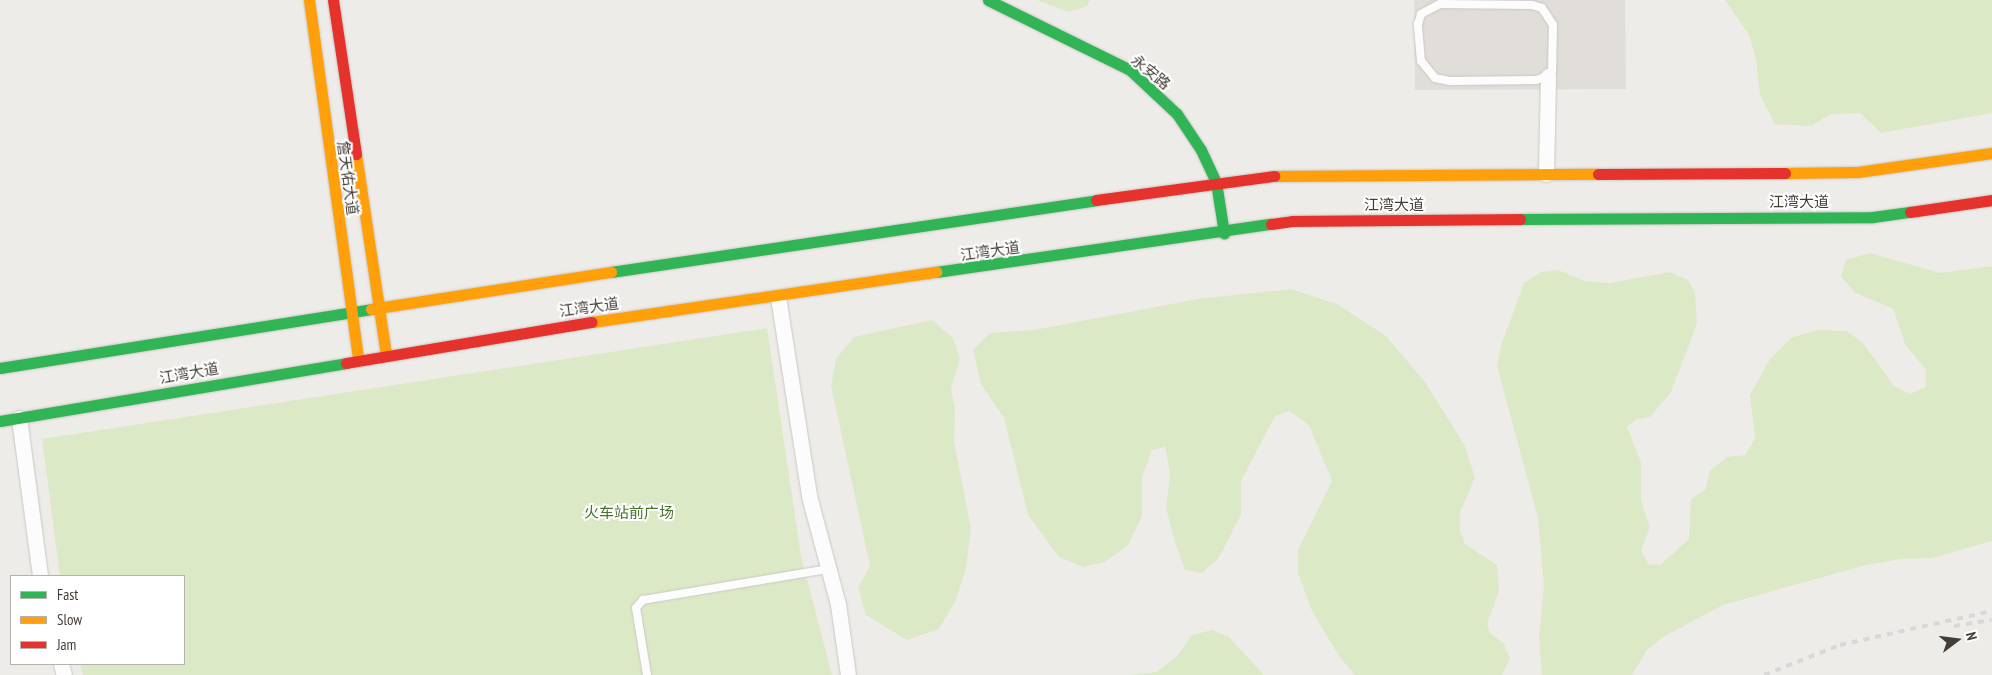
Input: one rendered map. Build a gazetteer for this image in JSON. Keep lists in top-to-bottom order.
{
  "streets": {
    "main road": ["永安路", "詹天佑大道", "江湾大道"]
  },
  "crossings": [
    ["永安路", "江湾大道"],
    ["詹天佑大道", "江湾大道"]
  ],
  "parks": ["火车站前广场"],
  "legend": ["Fast", "Slow", "Jam"],
  "north": "right"
}
